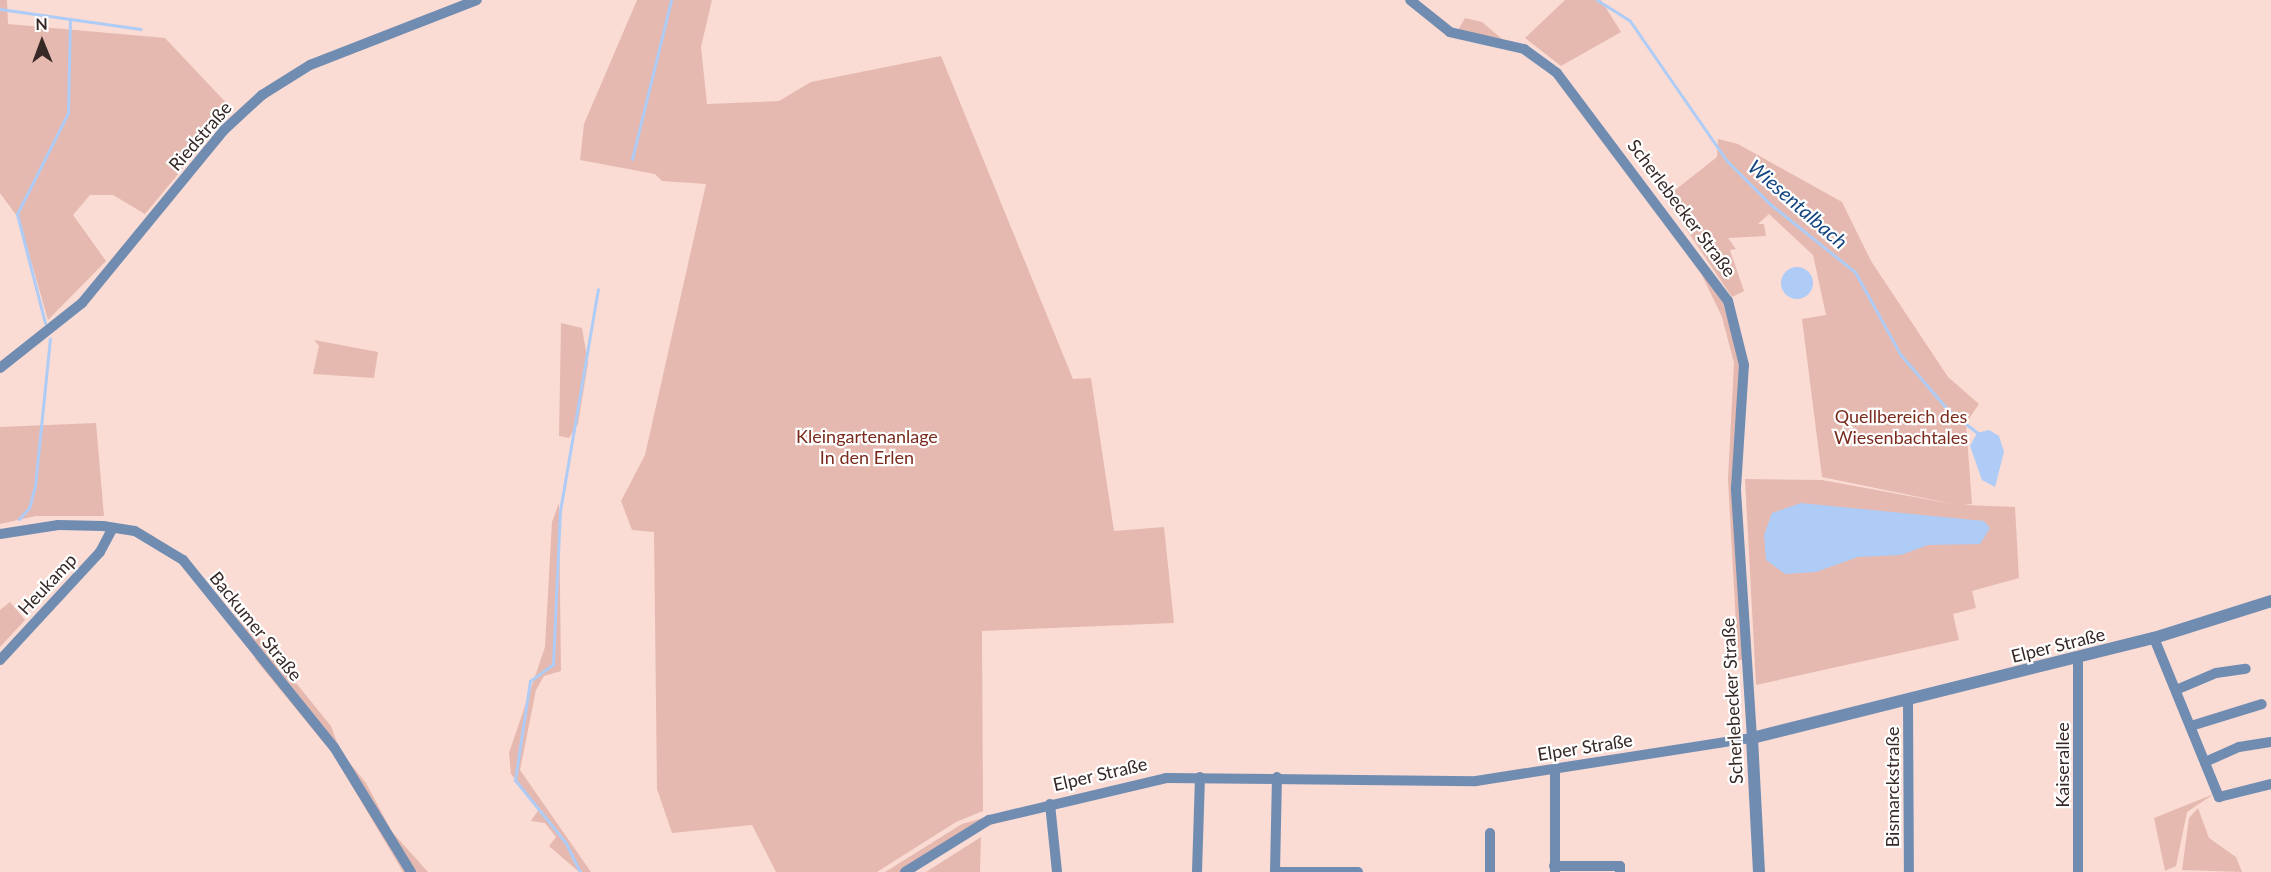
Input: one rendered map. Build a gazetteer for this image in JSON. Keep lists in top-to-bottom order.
{
  "streets": {
    "street": [
      "Riedstraße",
      "Scherlebecker Straße",
      "Heukamp",
      "Backumer Straße",
      "Elper Straße",
      "Kaiserallee",
      "Bismarckstraße"
    ]
  },
  "crossings": [
    ["Scherlebecker Straße", "Elper Straße"],
    ["Heukamp", "Backumer Straße"],
    ["Elper Straße", "Kaiserallee"],
    ["Elper Straße", "Bismarckstraße"]
  ],
  "water": ["Wiesentalbach"],
  "parks": ["Quellbereich des Wiesenbachtales", "Kleingartenanlage In den Erlen"],
  "north": "top"
}
